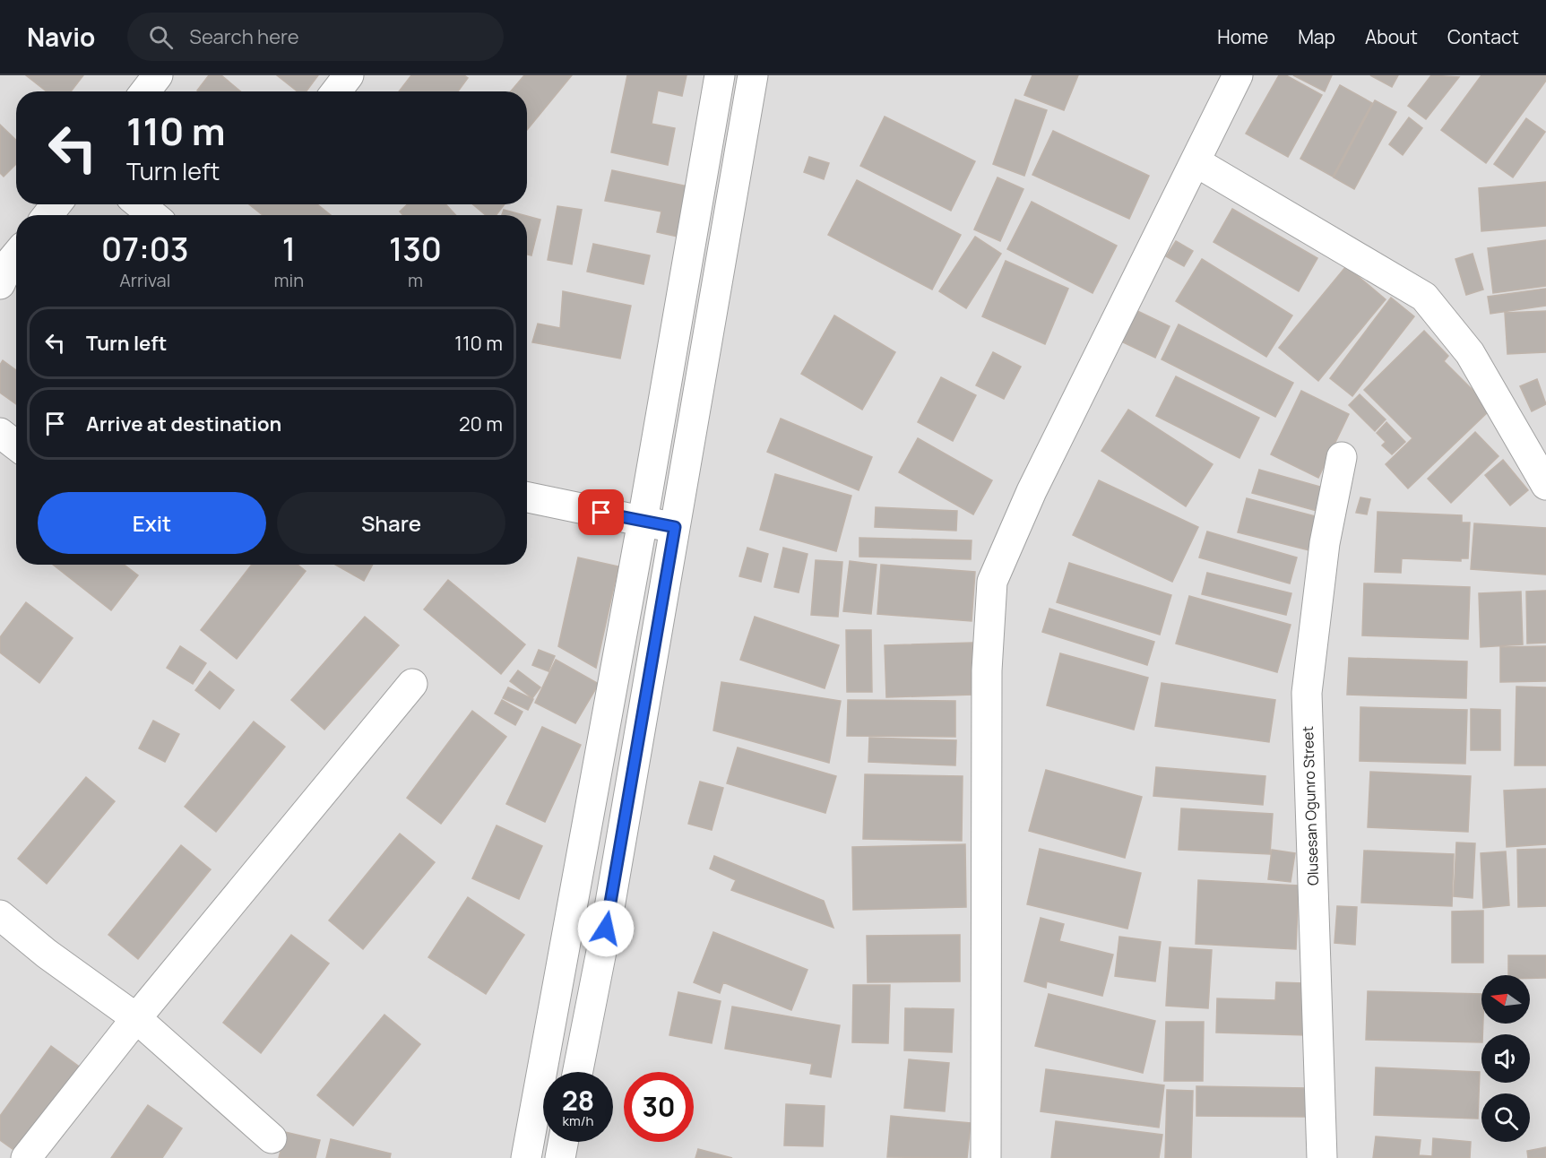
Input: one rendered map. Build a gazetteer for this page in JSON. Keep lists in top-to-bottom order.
{
  "streets": {
    "street": ["Olusesan Ogunro Street"]
  },
  "north": "left",
  "page": {
    "header": "Navio",
    "search": "Search here",
    "nav": [
      "Home",
      "Map",
      "About",
      "Contact"
    ],
    "turn": ["110 m", "Turn left"],
    "eta": [
      "07:03",
      "Arrival",
      "1",
      "min",
      "130",
      "m"
    ],
    "list": [
      {
        "name": "Turn left",
        "value": "110 m"
      },
      {
        "name": "Arrive at destination",
        "value": "20 m"
      }
    ],
    "buttons": ["Exit", "Share"],
    "speed": "28 km/h",
    "limit": "30"
  }
}
